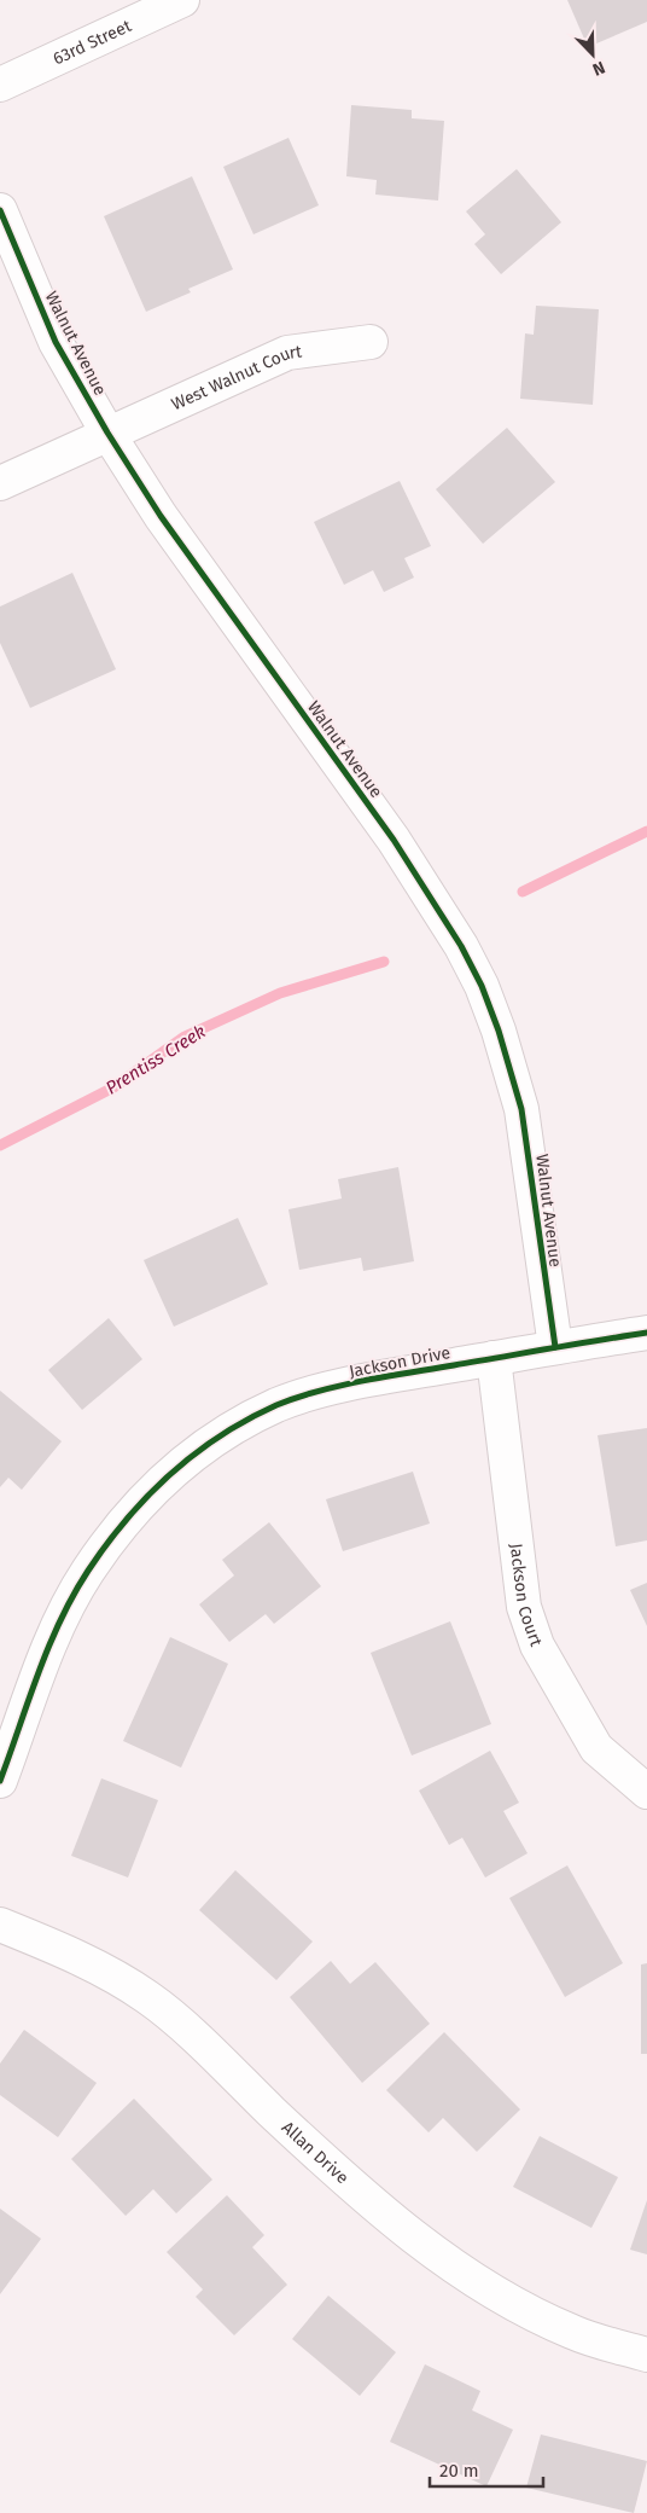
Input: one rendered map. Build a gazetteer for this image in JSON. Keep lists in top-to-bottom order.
{
  "streets": {
    "street": [
      "63rd Street",
      "Walnut Avenue",
      "West Walnut Court",
      "Jackson Drive",
      "Jackson Court",
      "Allan Drive"
    ]
  },
  "crossings": [
    ["Walnut Avenue", "West Walnut Court"],
    ["Walnut Avenue", "Jackson Drive"],
    ["Jackson Drive", "Jackson Court"]
  ],
  "water": ["Prentiss Creek"],
  "scale_bar": "20 m",
  "north": "bottom right"
}
